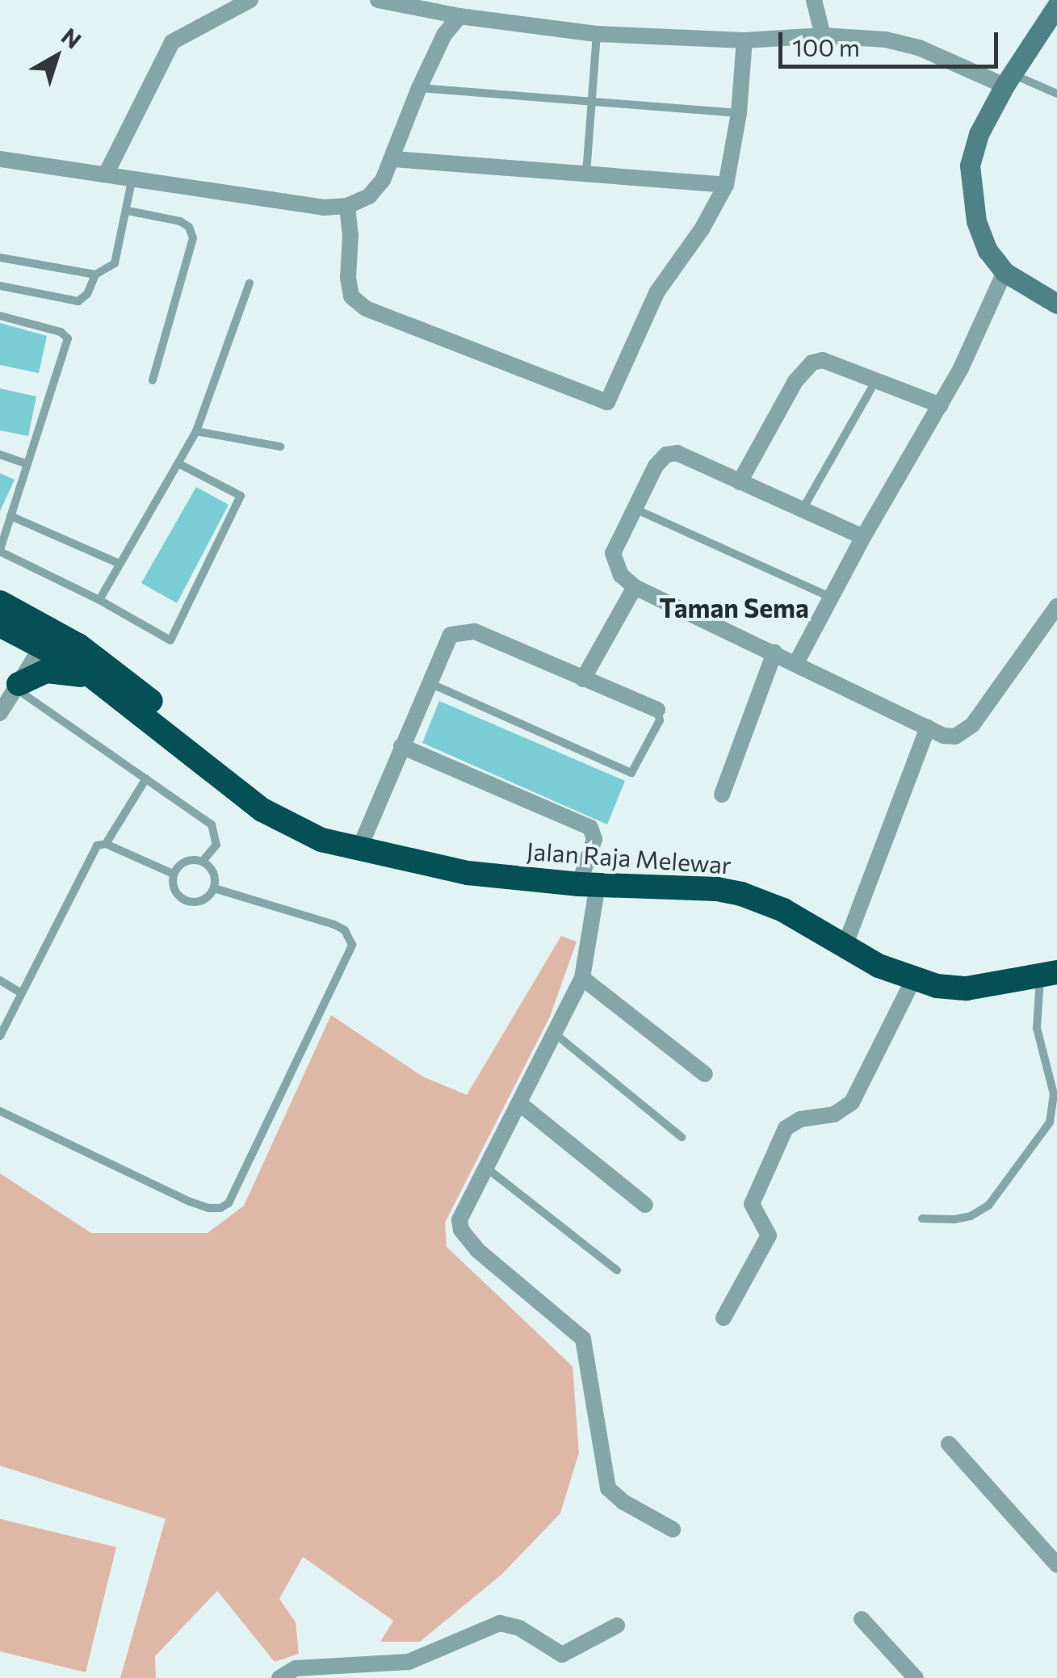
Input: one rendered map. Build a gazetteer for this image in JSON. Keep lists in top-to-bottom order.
{
  "streets": {
    "highway": ["Jalan Raja Melewar"]
  },
  "districts": ["Taman Sema"],
  "scale_bar": "100 m",
  "north": "top right"
}
